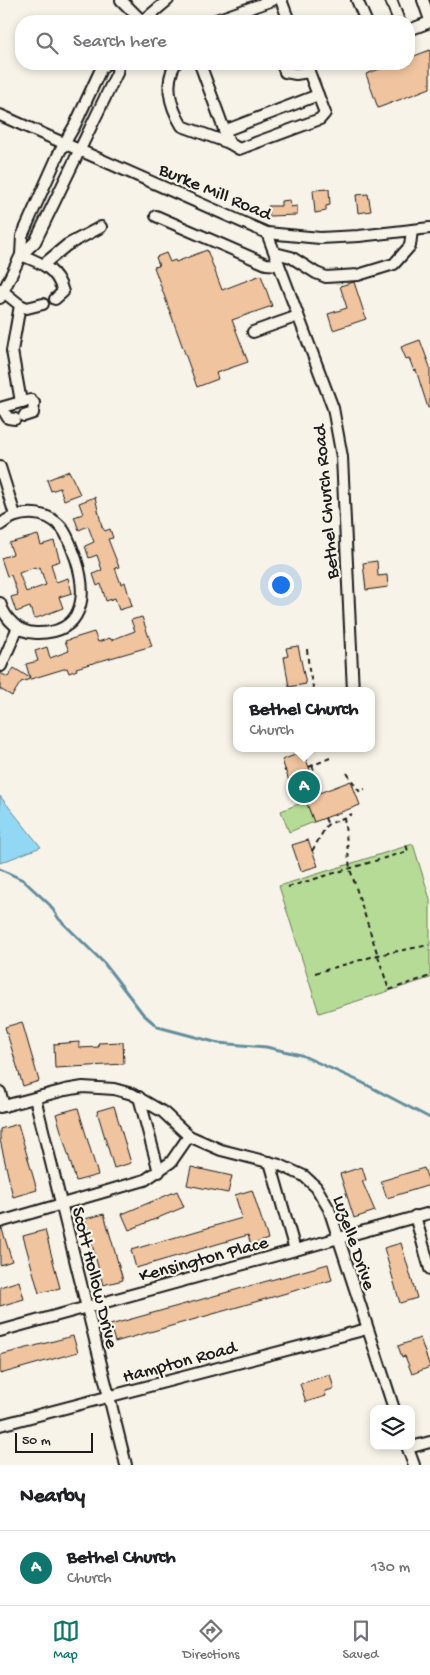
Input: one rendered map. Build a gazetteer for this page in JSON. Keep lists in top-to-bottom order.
{
  "streets": {
    "street": [
      "Burke Mill Road",
      "Bethel Church Road",
      "Luzelle Drive",
      "Kensington Place",
      "Scott Hollow Drive",
      "Hampton Road"
    ]
  },
  "crossings": [
    ["Burke Mill Road", "Bethel Church Road"],
    ["Luzelle Drive", "Kensington Place"],
    ["Luzelle Drive", "Scott Hollow Drive"],
    ["Luzelle Drive", "Hampton Road"],
    ["Kensington Place", "Scott Hollow Drive"],
    ["Scott Hollow Drive", "Hampton Road"]
  ],
  "scale_bar": "50 m",
  "page": {
    "search": "Search here",
    "popup": ["Bethel Church", "Church"],
    "pins": "A",
    "scale": "50 m",
    "heading": "Nearby",
    "list": [
      {
        "mark": "A",
        "name": "Bethel Church",
        "note": "Church",
        "value": "130 m"
      }
    ],
    "nav": ["Map", "Directions", "Saved"]
  }
}
